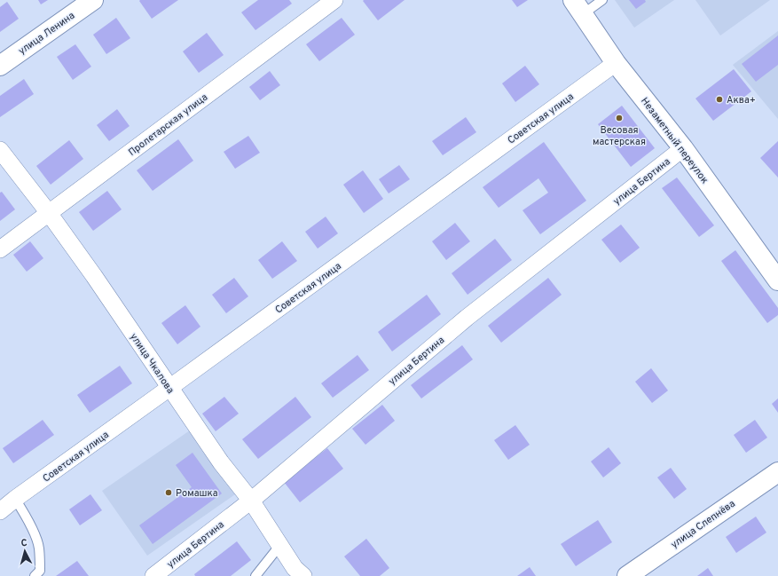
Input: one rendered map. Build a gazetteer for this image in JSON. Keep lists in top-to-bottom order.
{
  "streets": {
    "street": [
      "улица Ленина",
      "Советская улица",
      "Пролетарская улица",
      "Незаметный переулок",
      "улица Бертина",
      "улица Чкалова",
      "улица Слепнёва"
    ]
  },
  "crossings": [
    ["Советская улица", "Незаметный переулок"],
    ["Советская улица", "улица Чкалова"],
    ["Пролетарская улица", "улица Чкалова"],
    ["Незаметный переулок", "улица Бертина"],
    ["улица Бертина", "улица Чкалова"]
  ],
  "places": ["Аква+", "Весовая мастерская", "Ромашка"],
  "north": "top"
}
